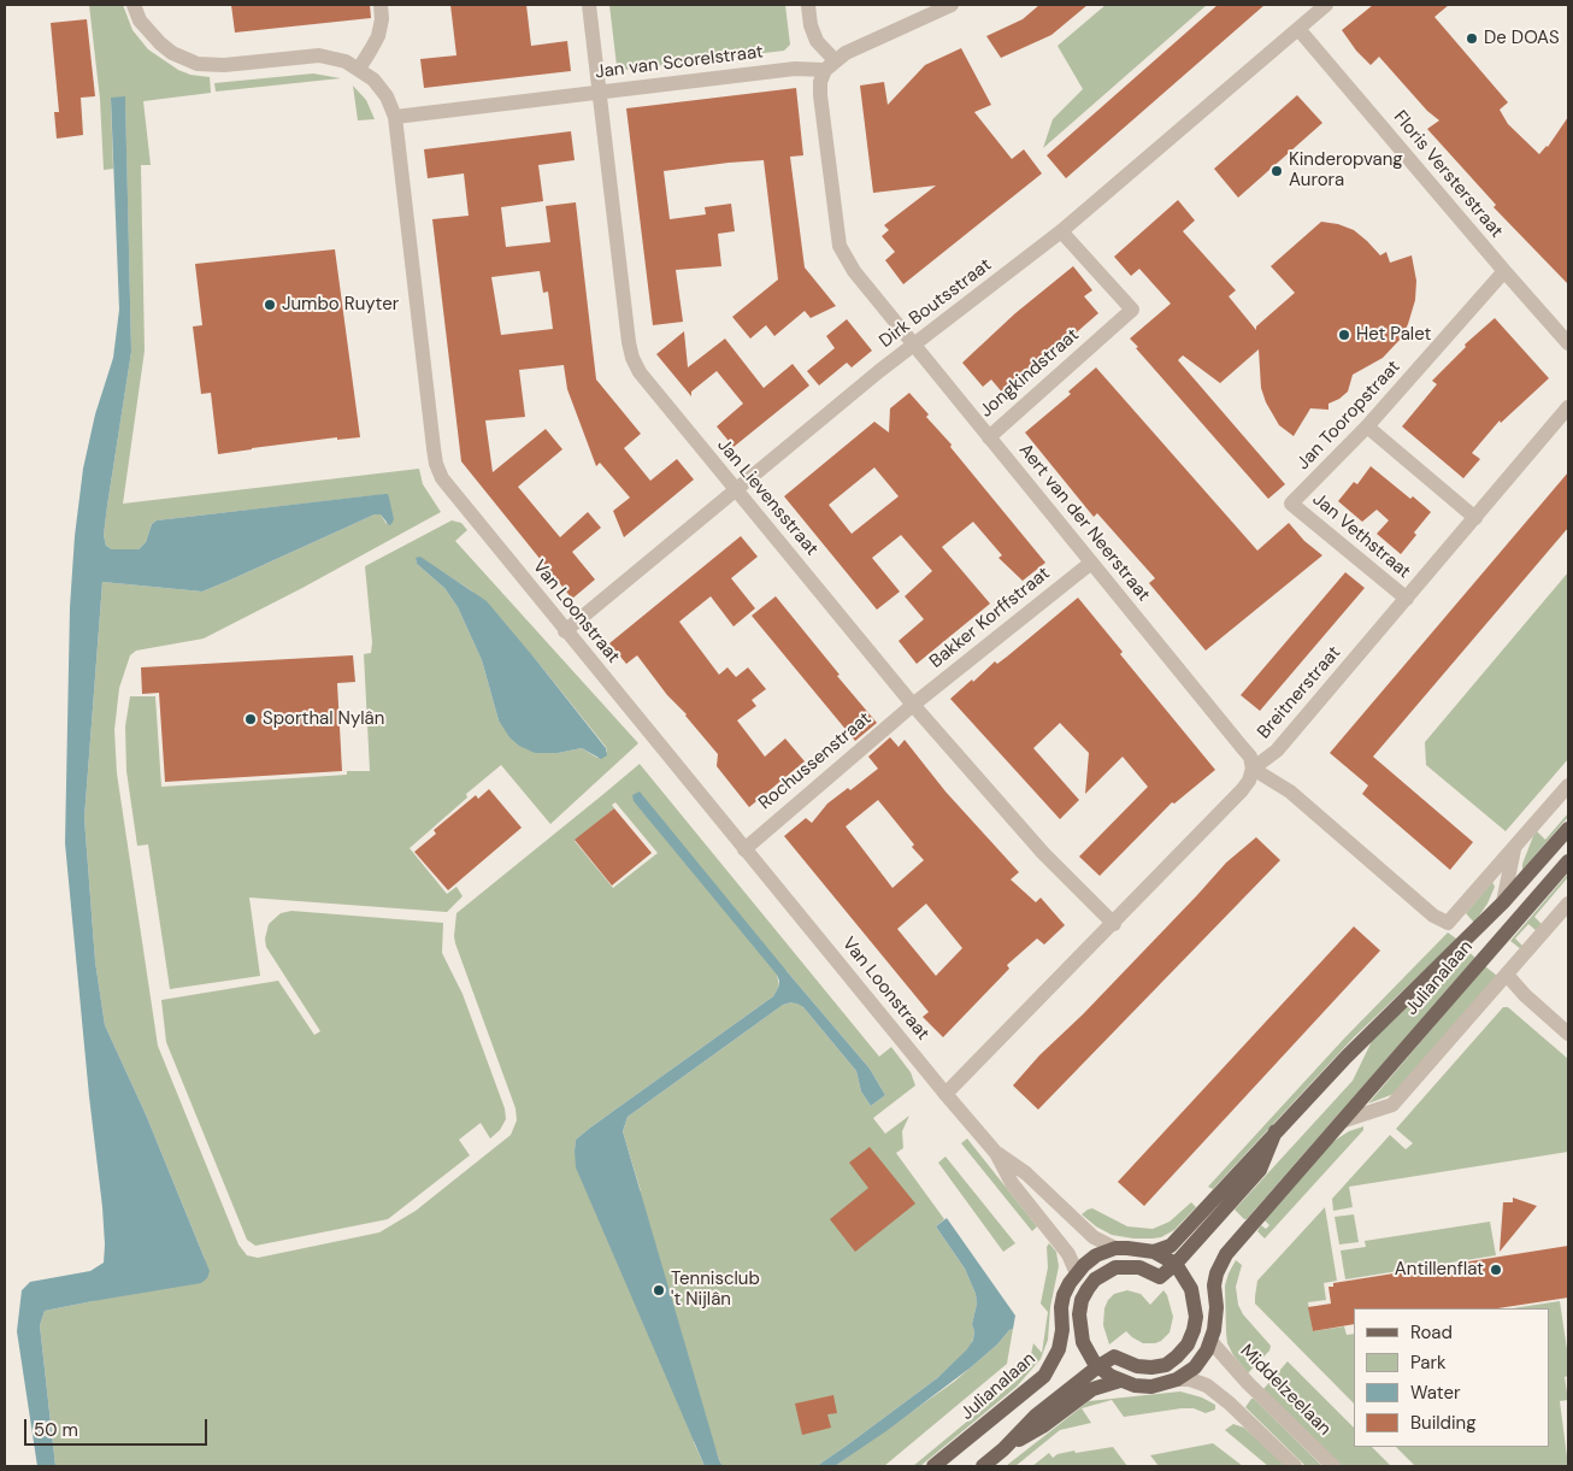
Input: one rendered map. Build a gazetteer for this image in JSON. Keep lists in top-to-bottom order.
{
  "streets": {
    "main road": ["Julianalaan"],
    "street": [
      "Jan van Scorelstraat",
      "Floris Versterstraat",
      "Dirk Boutsstraat",
      "Jongkindstraat",
      "Jan Tooropstraat",
      "Jan Lievensstraat",
      "Aert van der Neerstraat",
      "Jan Vethstraat",
      "Van Loonstraat",
      "Bakker Korffstraat",
      "Breitnerstraat",
      "Rochussenstraat",
      "Middelzeelaan"
    ]
  },
  "crossings": [
    ["Jan van Scorelstraat", "Jan Lievensstraat"],
    ["Jan van Scorelstraat", "Aert van der Neerstraat"],
    ["Jan van Scorelstraat", "Van Loonstraat"],
    ["Floris Versterstraat", "Dirk Boutsstraat"],
    ["Floris Versterstraat", "Jan Tooropstraat"],
    ["Dirk Boutsstraat", "Jongkindstraat"],
    ["Dirk Boutsstraat", "Jan Lievensstraat"],
    ["Dirk Boutsstraat", "Aert van der Neerstraat"],
    ["Dirk Boutsstraat", "Van Loonstraat"],
    ["Jongkindstraat", "Aert van der Neerstraat"],
    ["Jan Tooropstraat", "Jan Vethstraat"],
    ["Jan Lievensstraat", "Bakker Korffstraat"],
    ["Jan Lievensstraat", "Breitnerstraat"],
    ["Jan Lievensstraat", "Rochussenstraat"],
    ["Aert van der Neerstraat", "Bakker Korffstraat"],
    ["Aert van der Neerstraat", "Breitnerstraat"],
    ["Aert van der Neerstraat", "Julianalaan"],
    ["Jan Vethstraat", "Breitnerstraat"],
    ["Van Loonstraat", "Breitnerstraat"],
    ["Van Loonstraat", "Rochussenstraat"],
    ["Van Loonstraat", "Julianalaan"],
    ["Bakker Korffstraat", "Rochussenstraat"],
    ["Julianalaan", "Middelzeelaan"]
  ],
  "places": [
    "De DOAS",
    "Kinderopvang Aurora",
    "Jumbo Ruyter",
    "Het Palet",
    "Sporthal Nylân",
    "Antillenflat",
    "Tennisclub 't Nijlân"
  ],
  "legend": [
    "Road",
    "Park",
    "Water",
    "Building"
  ],
  "scale_bar": "50 m"
}
